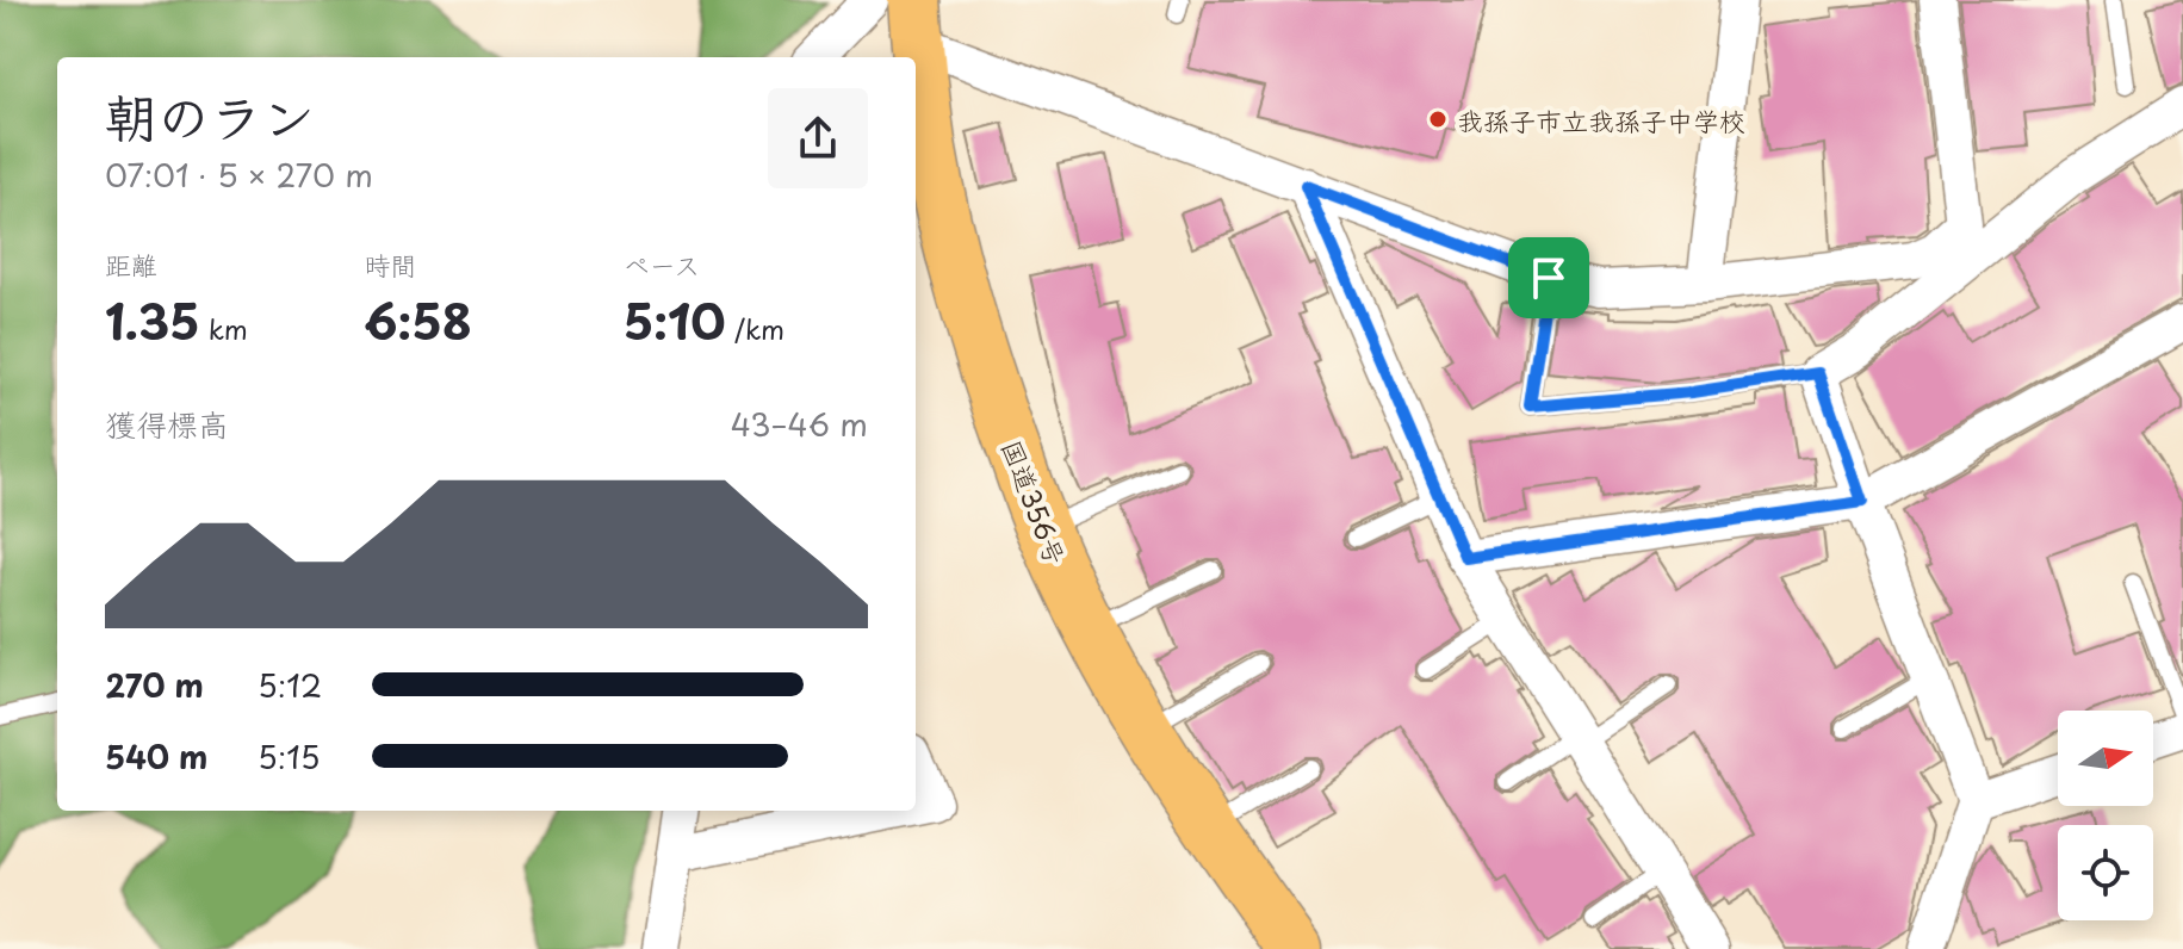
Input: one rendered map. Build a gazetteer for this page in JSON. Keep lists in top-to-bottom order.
{
  "streets": {
    "highway": ["国道356号"]
  },
  "places": ["我孫子市立我孫子中学校"],
  "north": "right",
  "page": {
    "heading": ["朝のラン", "07:01 · 5 × 270 m"],
    "stats": [
      ["距離", "1.35 km"],
      ["時間", "6:58"],
      ["ペース", "5:10 /km"]
    ],
    "chart": ["獲得標高", "43–46 m"],
    "list": [
      {
        "name": "270 m",
        "note": "5:12"
      },
      {
        "name": "540 m",
        "note": "5:15"
      }
    ]
  }
}
